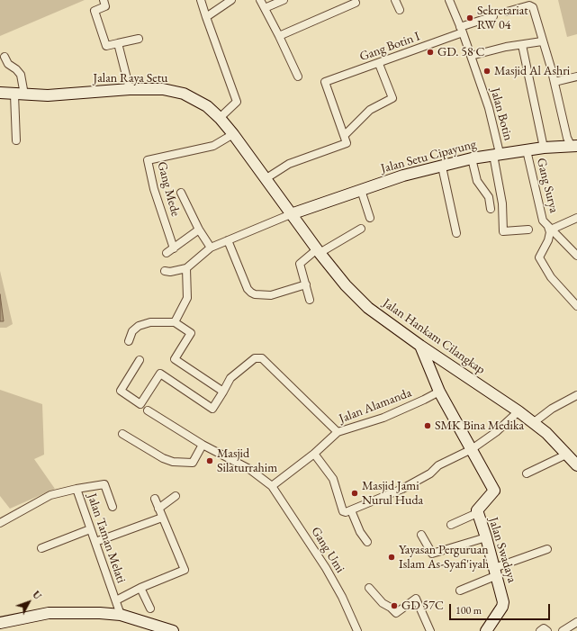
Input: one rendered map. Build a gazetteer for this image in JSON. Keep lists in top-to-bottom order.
{
  "streets": {
    "street": [
      "Gang Botin I",
      "Jalan Raya Setu",
      "Jalan Botin",
      "Jalan Setu Cipayung",
      "Gang Surya",
      "Gang Mede",
      "Jalan Hankam Cilangkap",
      "Jalan Alamanda",
      "Jalan Taman Melati",
      "Gang Umi",
      "Jalan Swadaya"
    ]
  },
  "crossings": [
    ["Gang Botin I", "Jalan Botin"],
    ["Jalan Raya Setu", "Jalan Setu Cipayung"],
    ["Jalan Raya Setu", "Gang Mede"],
    ["Jalan Raya Setu", "Jalan Hankam Cilangkap"],
    ["Jalan Botin", "Jalan Setu Cipayung"],
    ["Jalan Setu Cipayung", "Gang Surya"],
    ["Jalan Setu Cipayung", "Jalan Hankam Cilangkap"],
    ["Jalan Hankam Cilangkap", "Jalan Swadaya"],
    ["Jalan Alamanda", "Gang Umi"],
    ["Jalan Alamanda", "Jalan Swadaya"]
  ],
  "places": [
    "Sekretariat RW 04",
    "GD. 58 C",
    "Masjid Al Ashri",
    "SMK Bina Medika",
    "Masjid Silaturrahim",
    "Masjid Jami Nurul Huda",
    "Yayasan Perguruan Islam As-Syafi'iyah",
    "GD 57C"
  ],
  "scale_bar": "100 m",
  "north": "top right"
}
